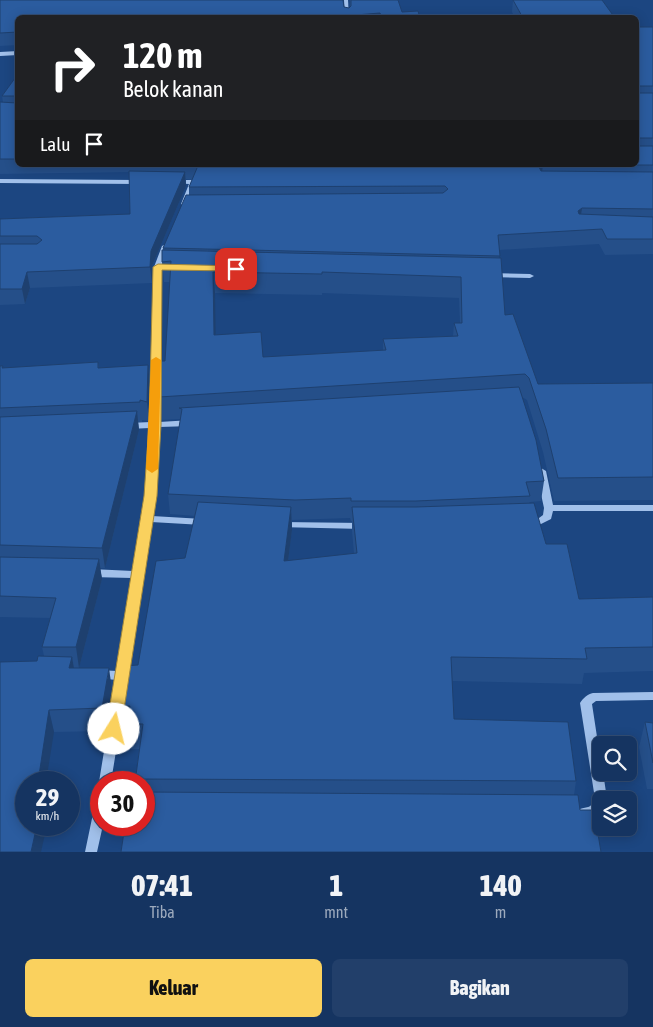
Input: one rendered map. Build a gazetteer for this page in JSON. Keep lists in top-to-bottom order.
{
  "page": {
    "turn": ["120 m", "Belok kanan"],
    "then": "Lalu",
    "speed": "29 km/h",
    "limit": "30",
    "eta": [
      "07:41",
      "Tiba",
      "1",
      "mnt",
      "140",
      "m"
    ],
    "buttons": ["Keluar", "Bagikan"]
  }
}
